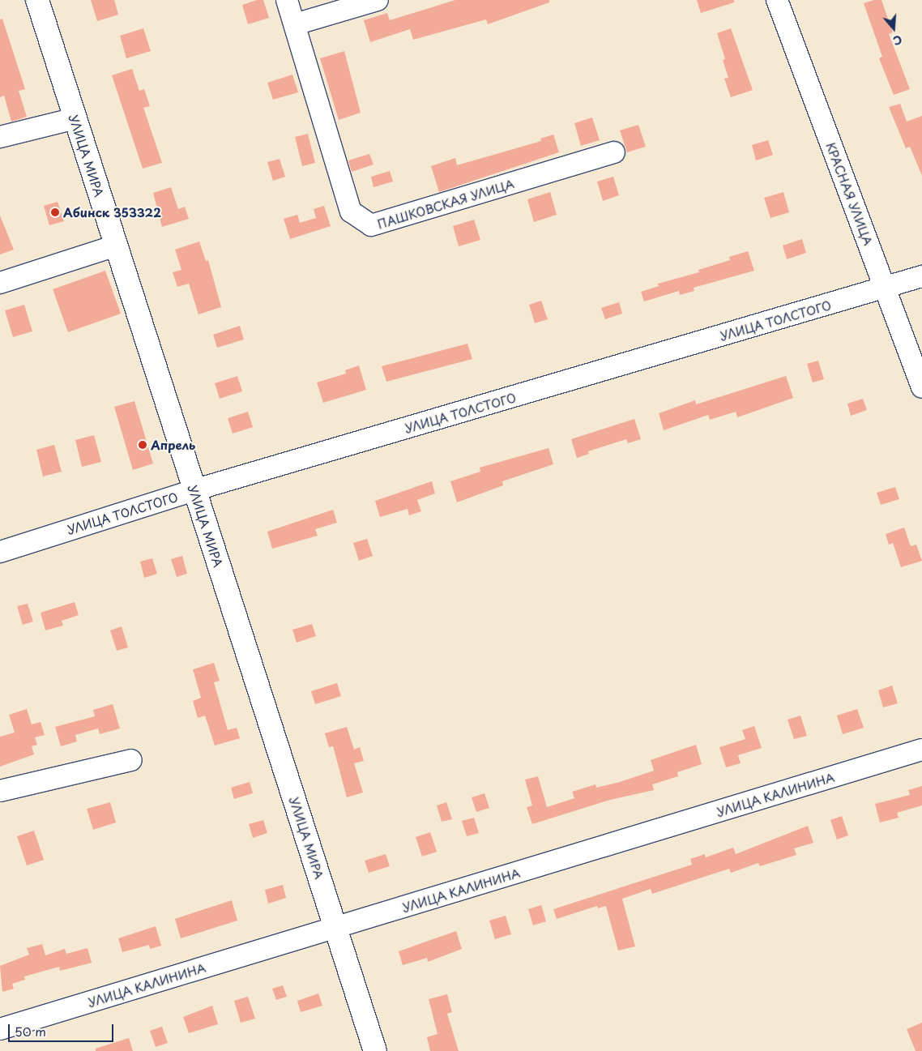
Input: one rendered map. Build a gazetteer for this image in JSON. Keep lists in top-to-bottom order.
{
  "streets": {
    "main road": ["УЛИЦА МИРА"],
    "street": [
      "КРАСНАЯ УЛИЦА",
      "ПАШКОВСКАЯ УЛИЦА",
      "УЛИЦА ТОЛСТОГО",
      "УЛИЦА КАЛИНИНА"
    ]
  },
  "crossings": [
    ["УЛИЦА МИРА", "УЛИЦА ТОЛСТОГО"],
    ["УЛИЦА МИРА", "УЛИЦА КАЛИНИНА"],
    ["КРАСНАЯ УЛИЦА", "УЛИЦА ТОЛСТОГО"]
  ],
  "places": ["Абинск 353322", "Апрель"],
  "scale_bar": "50 m",
  "north": "bottom"
}
